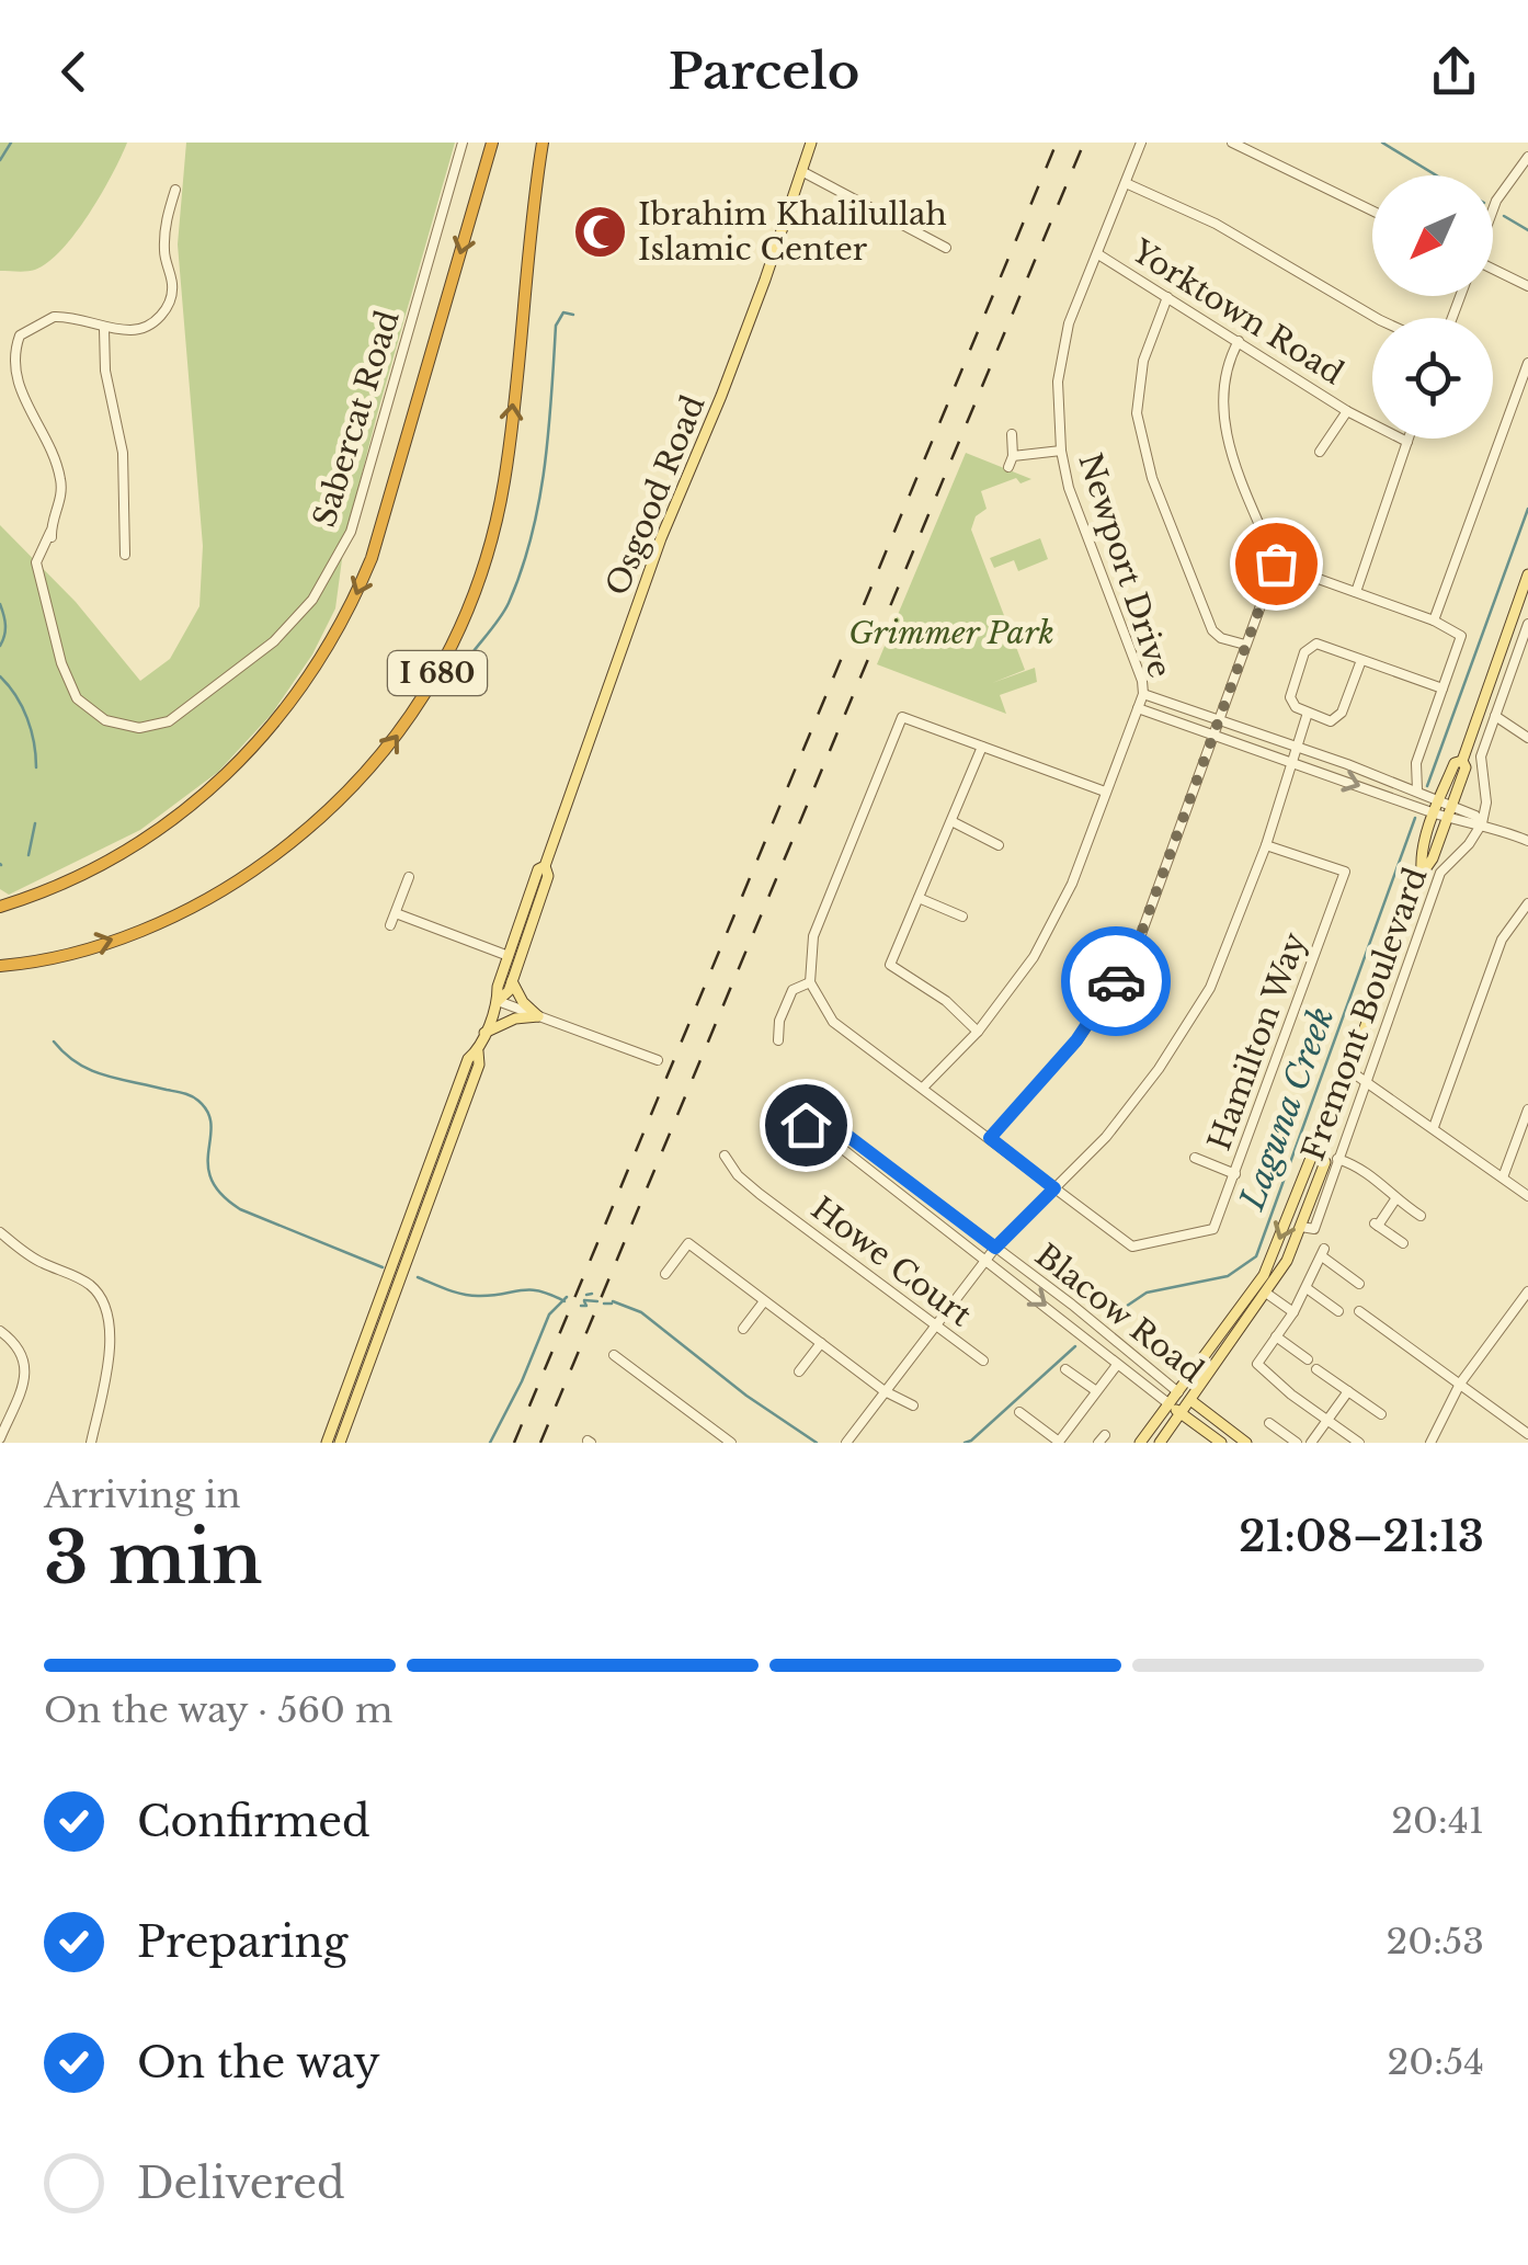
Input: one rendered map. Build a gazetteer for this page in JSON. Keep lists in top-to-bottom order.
{
  "streets": {
    "highway": ["I 680"],
    "main road": ["Osgood Road", "Fremont Boulevard", "Blacow Road"],
    "street": [
      "Yorktown Road",
      "Sabercat Road",
      "Newport Drive",
      "Hamilton Way",
      "Howe Court"
    ]
  },
  "crossings": [
    ["Yorktown Road", "Newport Drive"],
    ["Fremont Boulevard", "Blacow Road"]
  ],
  "water": ["Laguna Creek"],
  "parks": ["Grimmer Park"],
  "places": {
    "mosque": ["Ibrahim Khalilullah Islamic Center"]
  },
  "north": "bottom left",
  "page": {
    "header": "Parcelo",
    "heading": ["3 min", "Arriving in", "21:08–21:13"],
    "bar": "On the way · 560 m",
    "list": [
      ["Confirmed", "20:41"],
      ["Preparing", "20:53"],
      ["On the way", "20:54"],
      "Delivered"
    ]
  }
}
